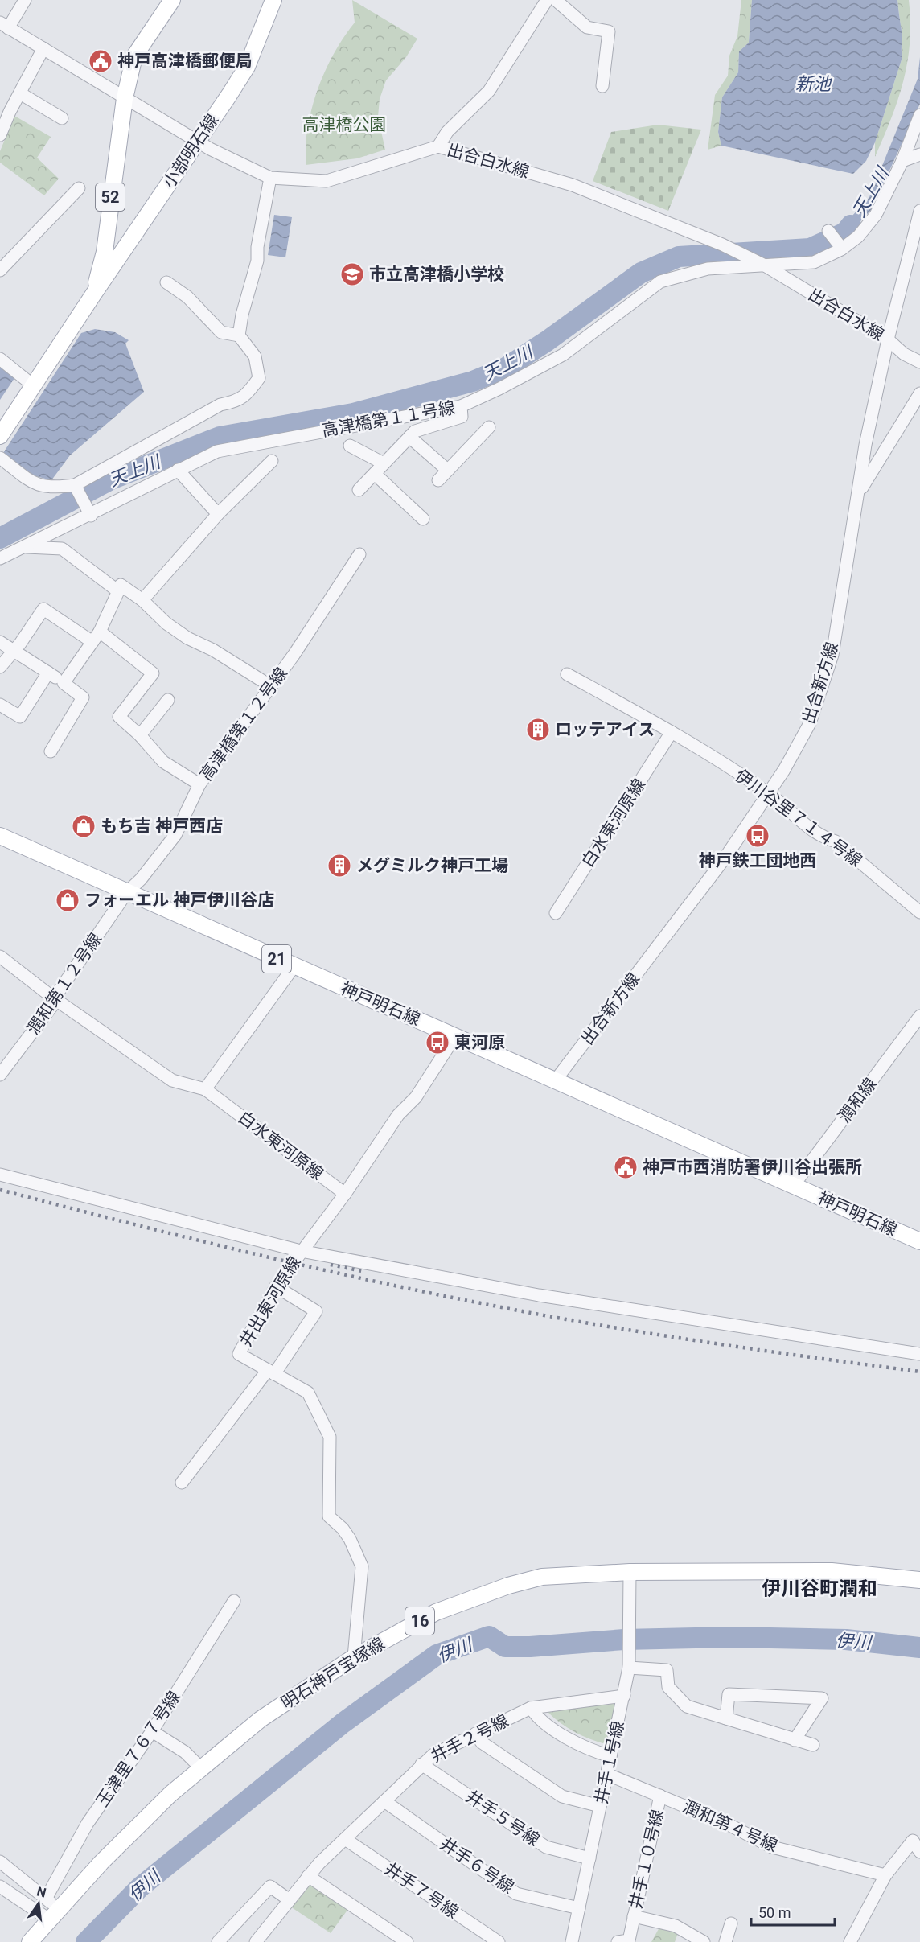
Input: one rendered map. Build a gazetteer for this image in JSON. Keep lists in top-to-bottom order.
{
  "streets": {
    "main road": [
      "小部明石線",
      "52",
      "21",
      "神戸明石線",
      "16",
      "明石神戸宝塚線"
    ],
    "street": [
      "出合白水線",
      "高津橋第１１号線",
      "出合新方線",
      "高津橋第１２号線",
      "伊川谷里７１４号線",
      "白水東河原線",
      "潤和第１２号線",
      "潤和線",
      "井出東河原線",
      "井手２号線",
      "玉津里７６７号線",
      "井手１号線",
      "井手５号線",
      "潤和第４号線",
      "井手１０号線",
      "井手６号線",
      "井手７号線"
    ]
  },
  "crossings": [
    ["小部明石線", "出合白水線"],
    ["出合白水線", "高津橋第１１号線"],
    ["出合白水線", "出合新方線"],
    ["出合新方線", "伊川谷里７１４号線"],
    ["出合新方線", "神戸明石線"],
    ["高津橋第１２号線", "潤和第１２号線"],
    ["高津橋第１２号線", "神戸明石線"],
    ["伊川谷里７１４号線", "白水東河原線"],
    ["白水東河原線", "潤和第１２号線"],
    ["白水東河原線", "井出東河原線"],
    ["潤和第１２号線", "神戸明石線"],
    ["神戸明石線", "潤和線"],
    ["井出東河原線", "明石神戸宝塚線"],
    ["明石神戸宝塚線", "井手１号線"],
    ["井手２号線", "井手１号線"],
    ["井手２号線", "井手５号線"],
    ["井手２号線", "井手６号線"],
    ["井手２号線", "井手７号線"],
    ["井手１号線", "井手５号線"],
    ["井手１号線", "井手１０号線"],
    ["井手１号線", "井手６号線"],
    ["潤和第４号線", "井手１０号線"]
  ],
  "districts": ["伊川谷町潤和"],
  "water": ["新池", "天上川", "伊川"],
  "parks": ["高津橋公園"],
  "places": {
    "public building": ["神戸高津橋郵便局", "神戸市西消防署伊川谷出張所"],
    "school or university": ["市立高津橋小学校"],
    "building": ["ロッテアイス", "メグミルク神戸工場"],
    "shop": ["もち吉 神戸西店", "フォーエル 神戸伊川谷店"],
    "bus stop": ["神戸鉄工団地西", "東河原"]
  },
  "scale_bar": "50 m",
  "north": "top"
}
